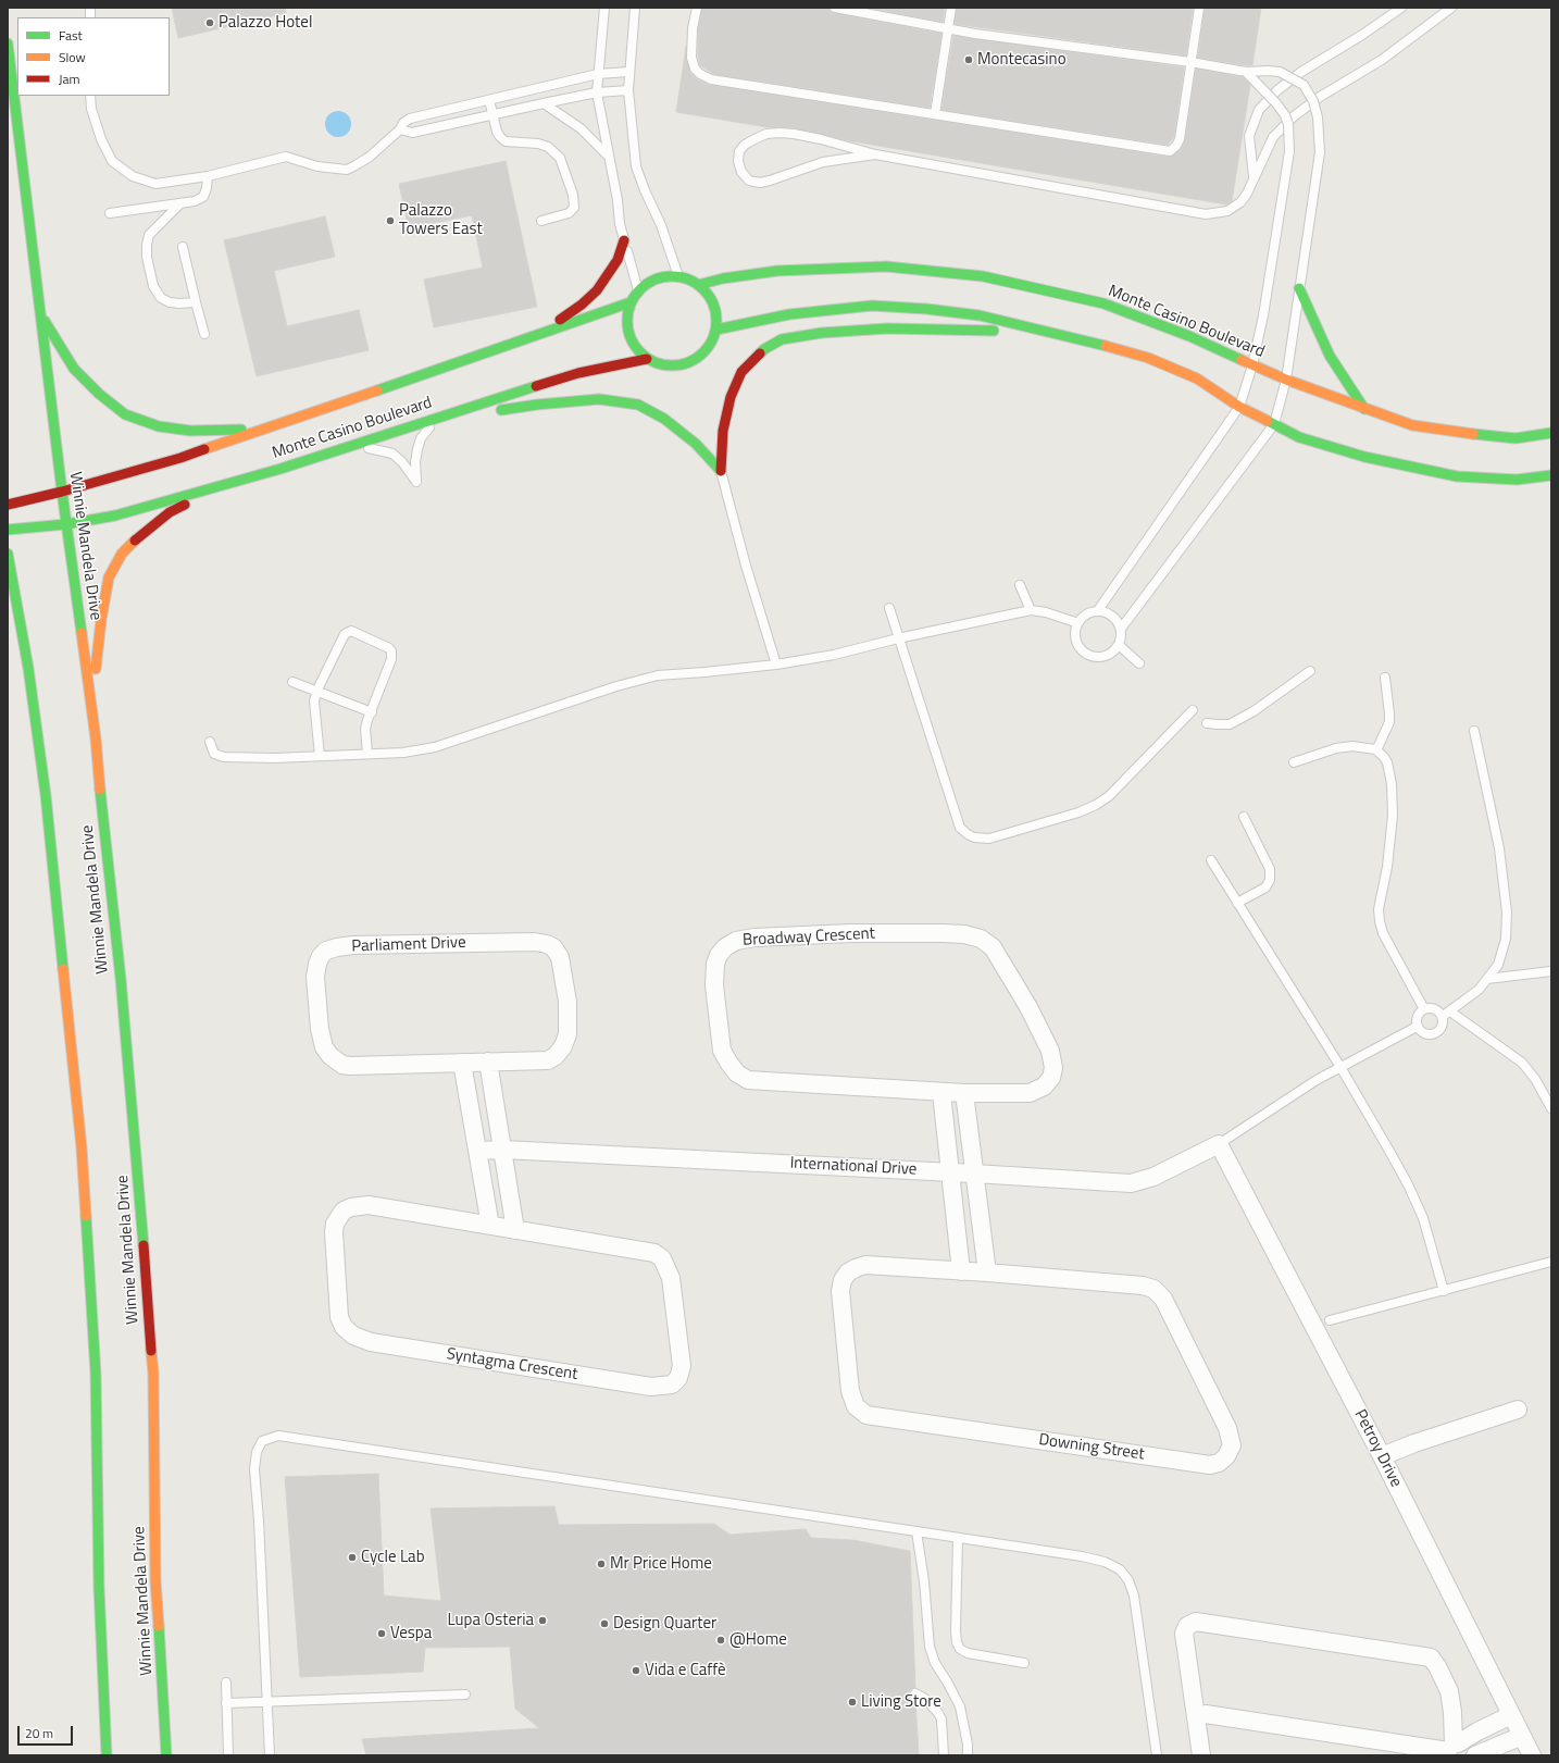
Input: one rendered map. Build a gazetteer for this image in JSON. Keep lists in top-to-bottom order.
{
  "streets": {
    "street": [
      "Monte Casino Boulevard",
      "Winnie Mandela Drive",
      "Broadway Crescent",
      "Parliament Drive",
      "International Drive",
      "Syntagma Crescent",
      "Downing Street",
      "Petroy Drive"
    ]
  },
  "crossings": [
    ["Monte Casino Boulevard", "Winnie Mandela Drive"],
    ["International Drive", "Petroy Drive"]
  ],
  "places": [
    "Palazzo Hotel",
    "Montecasino",
    "Palazzo Towers East",
    "Cycle Lab",
    "Mr Price Home",
    "Lupa Osteria",
    "Design Quarter",
    "Vespa",
    "@Home",
    "Vida e Caffè",
    "Living Store"
  ],
  "legend": ["Fast", "Slow", "Jam"],
  "scale_bar": "20 m"
}
